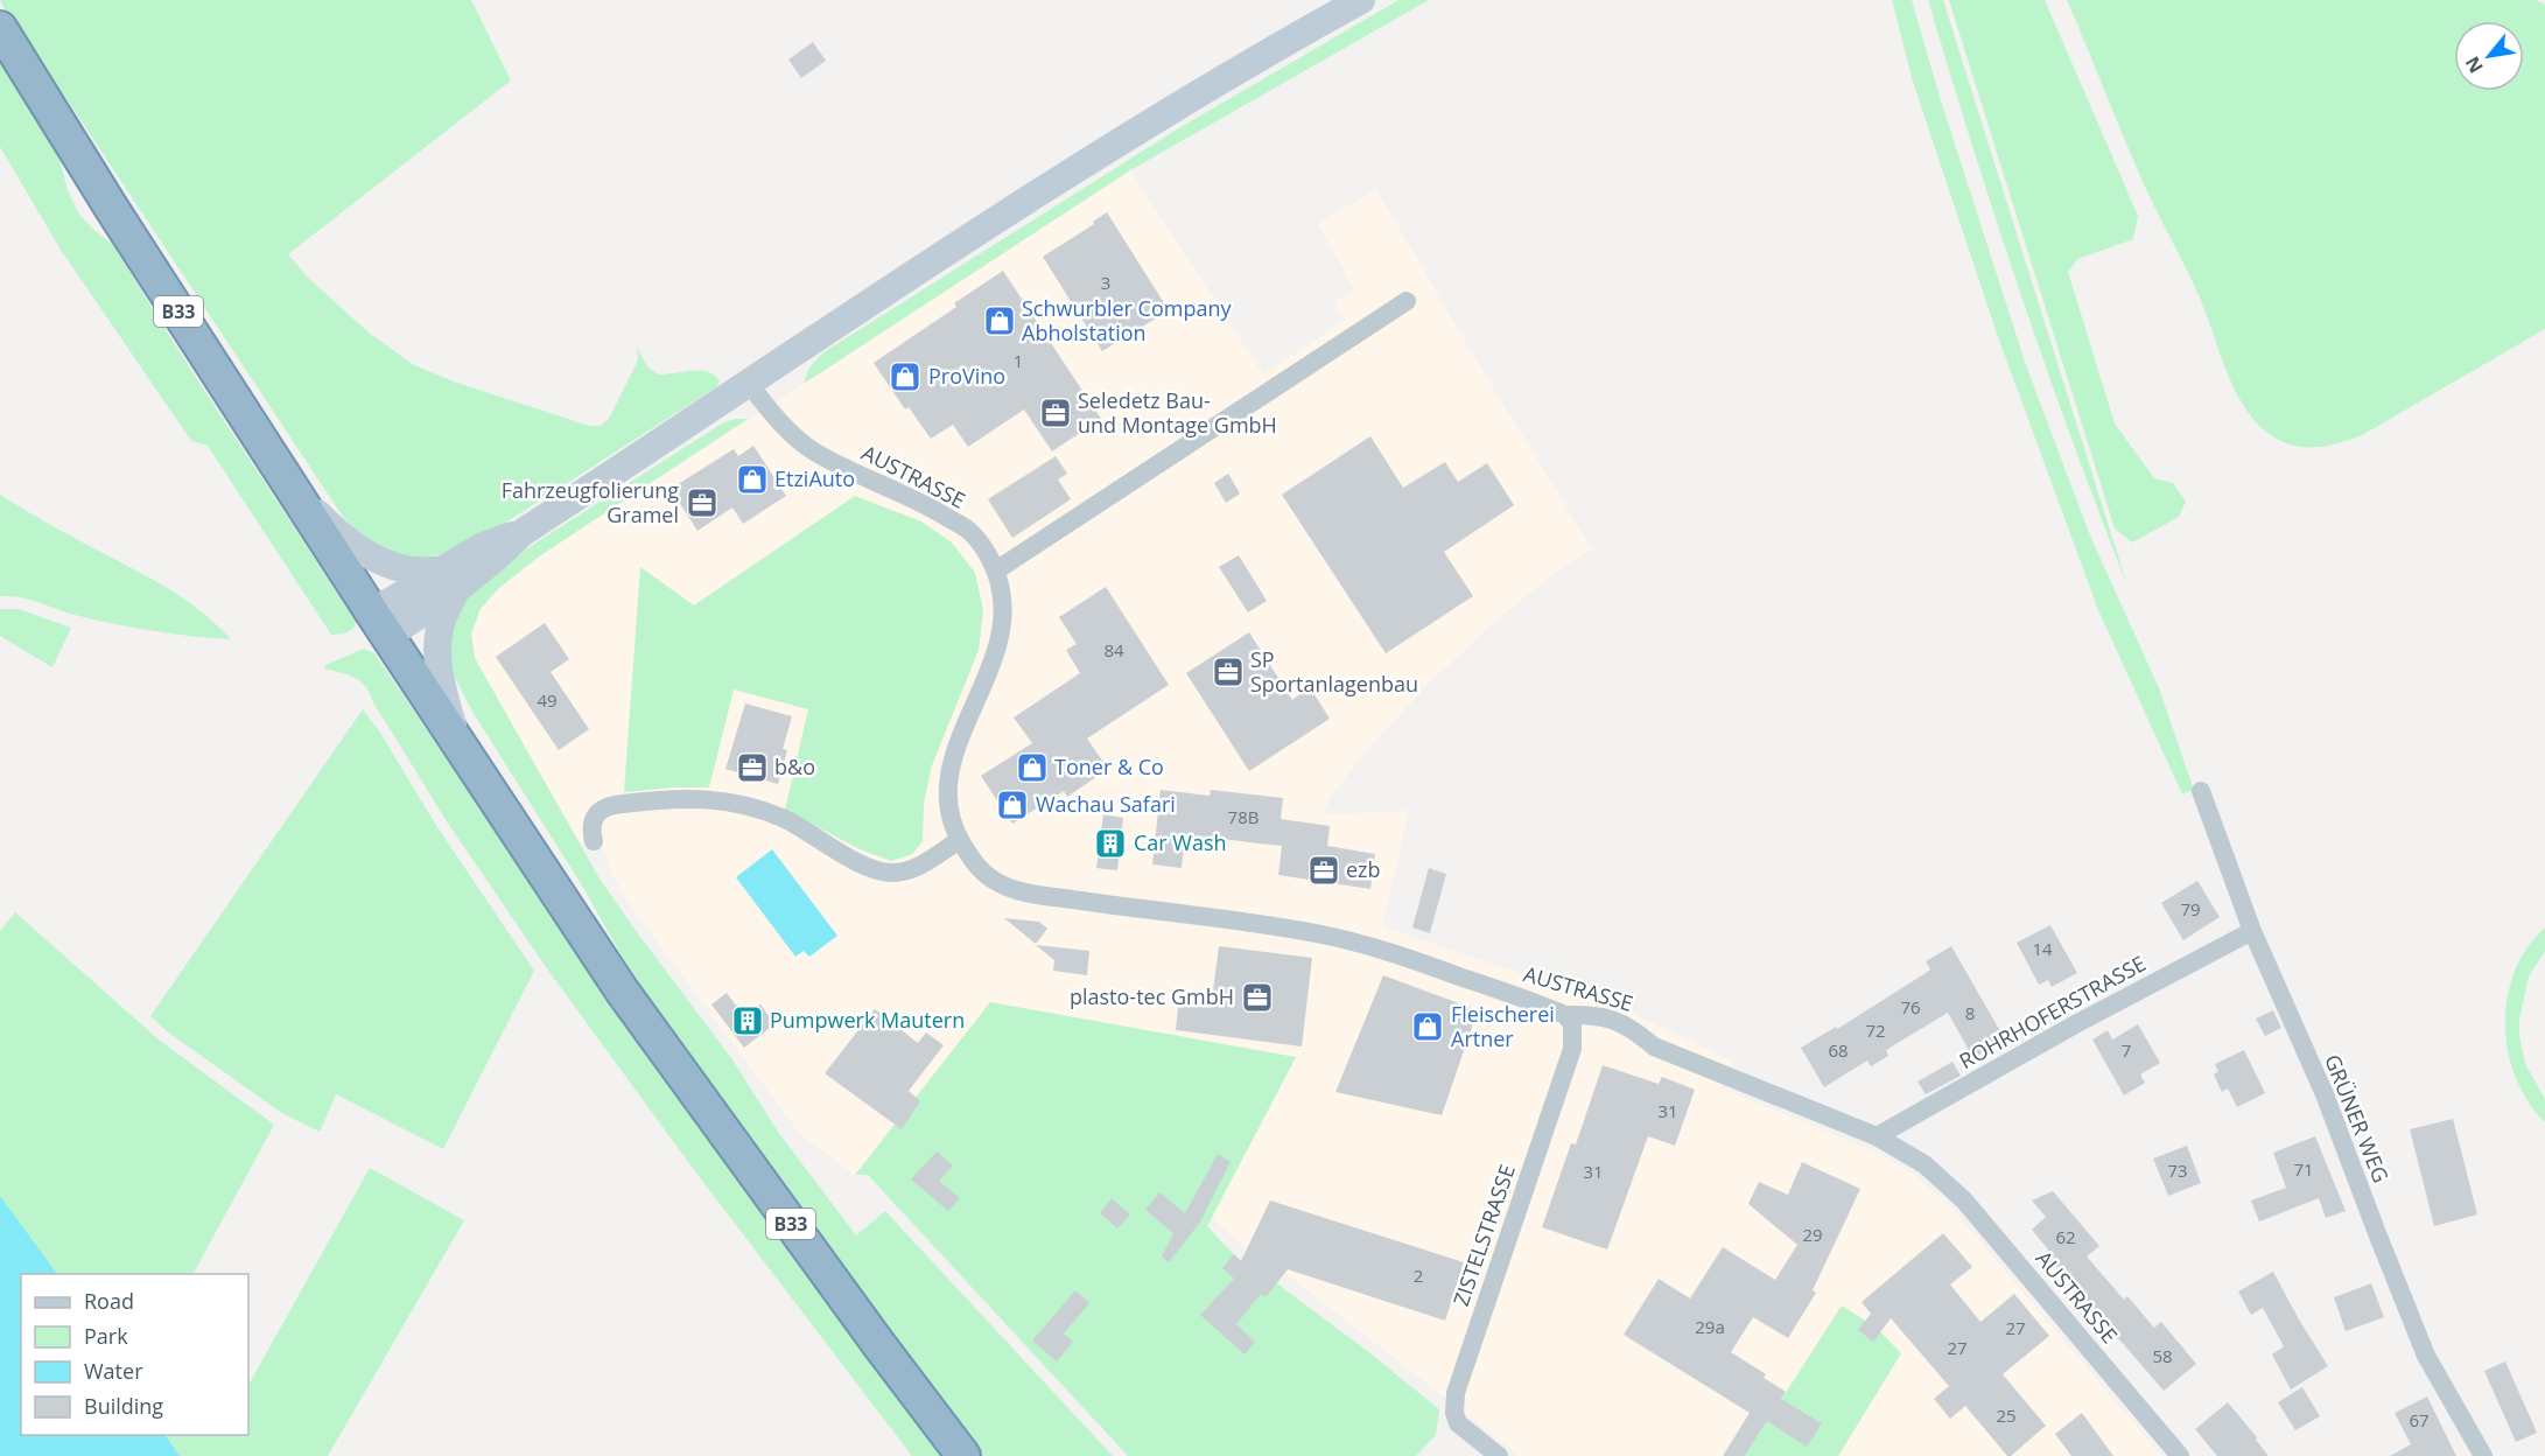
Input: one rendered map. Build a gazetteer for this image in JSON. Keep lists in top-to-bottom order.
{
  "streets": {
    "highway": ["B33"],
    "street": [
      "AUSTRASSE",
      "ROHRHOFERSTRASSE",
      "GRÜNER WEG",
      "ZISTELSTRASSE"
    ]
  },
  "crossings": [
    ["AUSTRASSE", "ROHRHOFERSTRASSE"],
    ["AUSTRASSE", "ZISTELSTRASSE"],
    ["ROHRHOFERSTRASSE", "GRÜNER WEG"]
  ],
  "places": {
    "shop": [
      "Schwurbler Company Abholstation",
      "ProVino",
      "EtziAuto",
      "Toner & Co",
      "Wachau Safari",
      "Fleischerei Artner"
    ],
    "office": [
      "Seledetz Bau- und Montage GmbH",
      "Fahrzeugfolierung Gramel",
      "SP Sportanlagenbau",
      "b&o",
      "ezb",
      "plasto-tec GmbH"
    ],
    "building": ["Car Wash", "Pumpwerk Mautern"]
  },
  "house_numbers": [
    "3",
    "1",
    "84",
    "49",
    "78B",
    "79",
    "14",
    "76",
    "8",
    "72",
    "68",
    "7",
    "31",
    "71",
    "73",
    "31",
    "29",
    "62",
    "2",
    "29a",
    "27",
    "27",
    "58",
    "25",
    "67"
  ],
  "legend": [
    "Road",
    "Park",
    "Water",
    "Building"
  ],
  "north": "bottom left"
}
